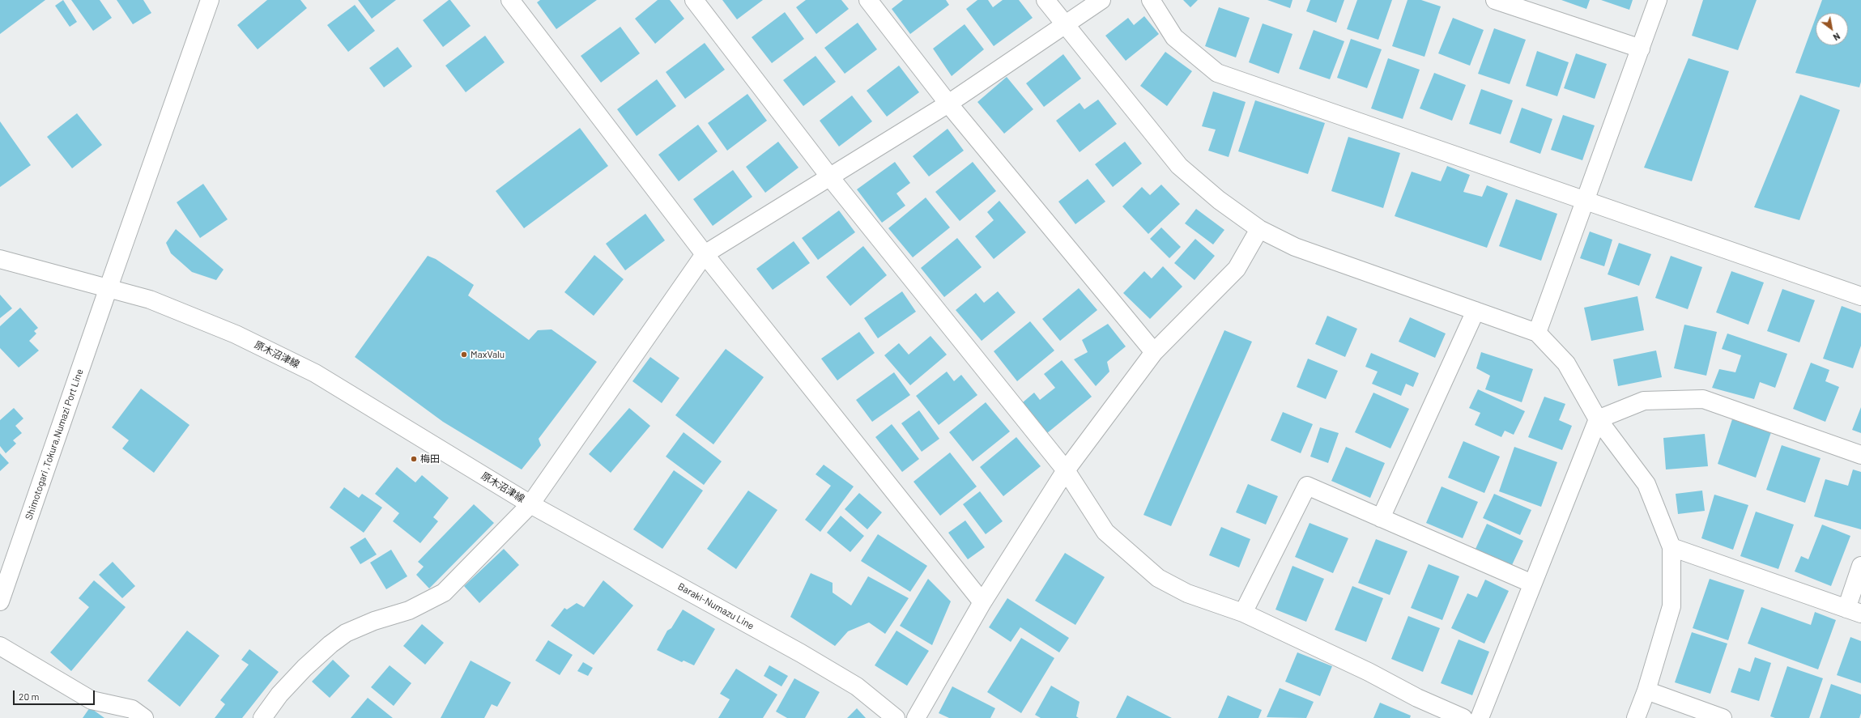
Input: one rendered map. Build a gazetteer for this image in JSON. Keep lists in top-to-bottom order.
{
  "streets": {
    "street": ["原木沼津線", "Shimotogari ,Tokura,Numazi Port Line", "Baraki-Numazu Line"]
  },
  "crossings": [
    ["原木沼津線", "Shimotogari ,Tokura,Numazi Port Line"],
    ["原木沼津線", "Baraki-Numazu Line"]
  ],
  "places": ["MaxValu", "梅田"],
  "scale_bar": "20 m",
  "north": "bottom right"
}
